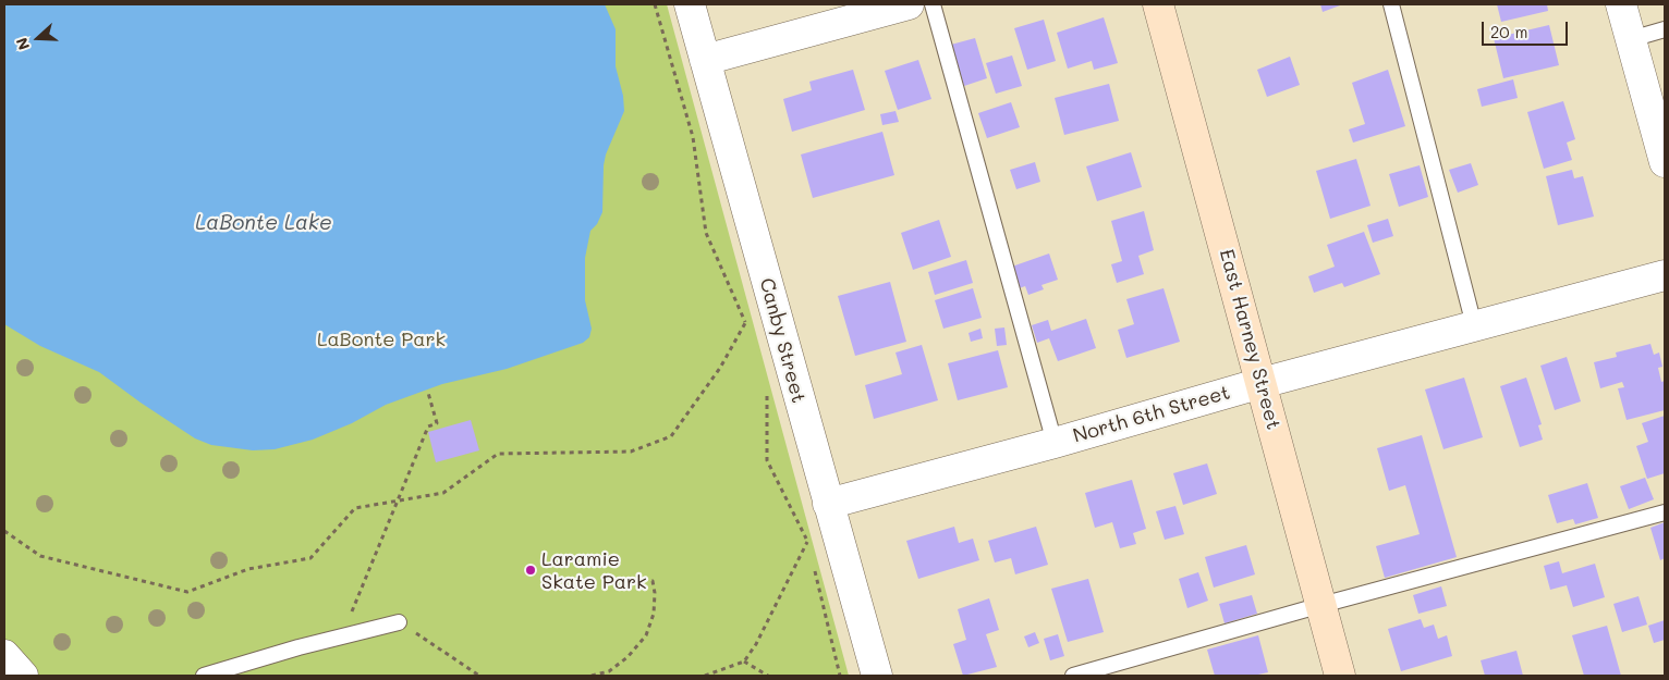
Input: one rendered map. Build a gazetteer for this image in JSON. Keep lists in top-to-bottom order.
{
  "streets": {
    "main road": ["East Harney Street"],
    "street": ["Canby Street", "North 6th Street"]
  },
  "crossings": [
    ["East Harney Street", "North 6th Street"],
    ["Canby Street", "North 6th Street"]
  ],
  "water": ["LaBonte Lake"],
  "parks": ["LaBonte Park"],
  "places": ["Laramie Skate Park"],
  "scale_bar": "20 m",
  "north": "left"
}
